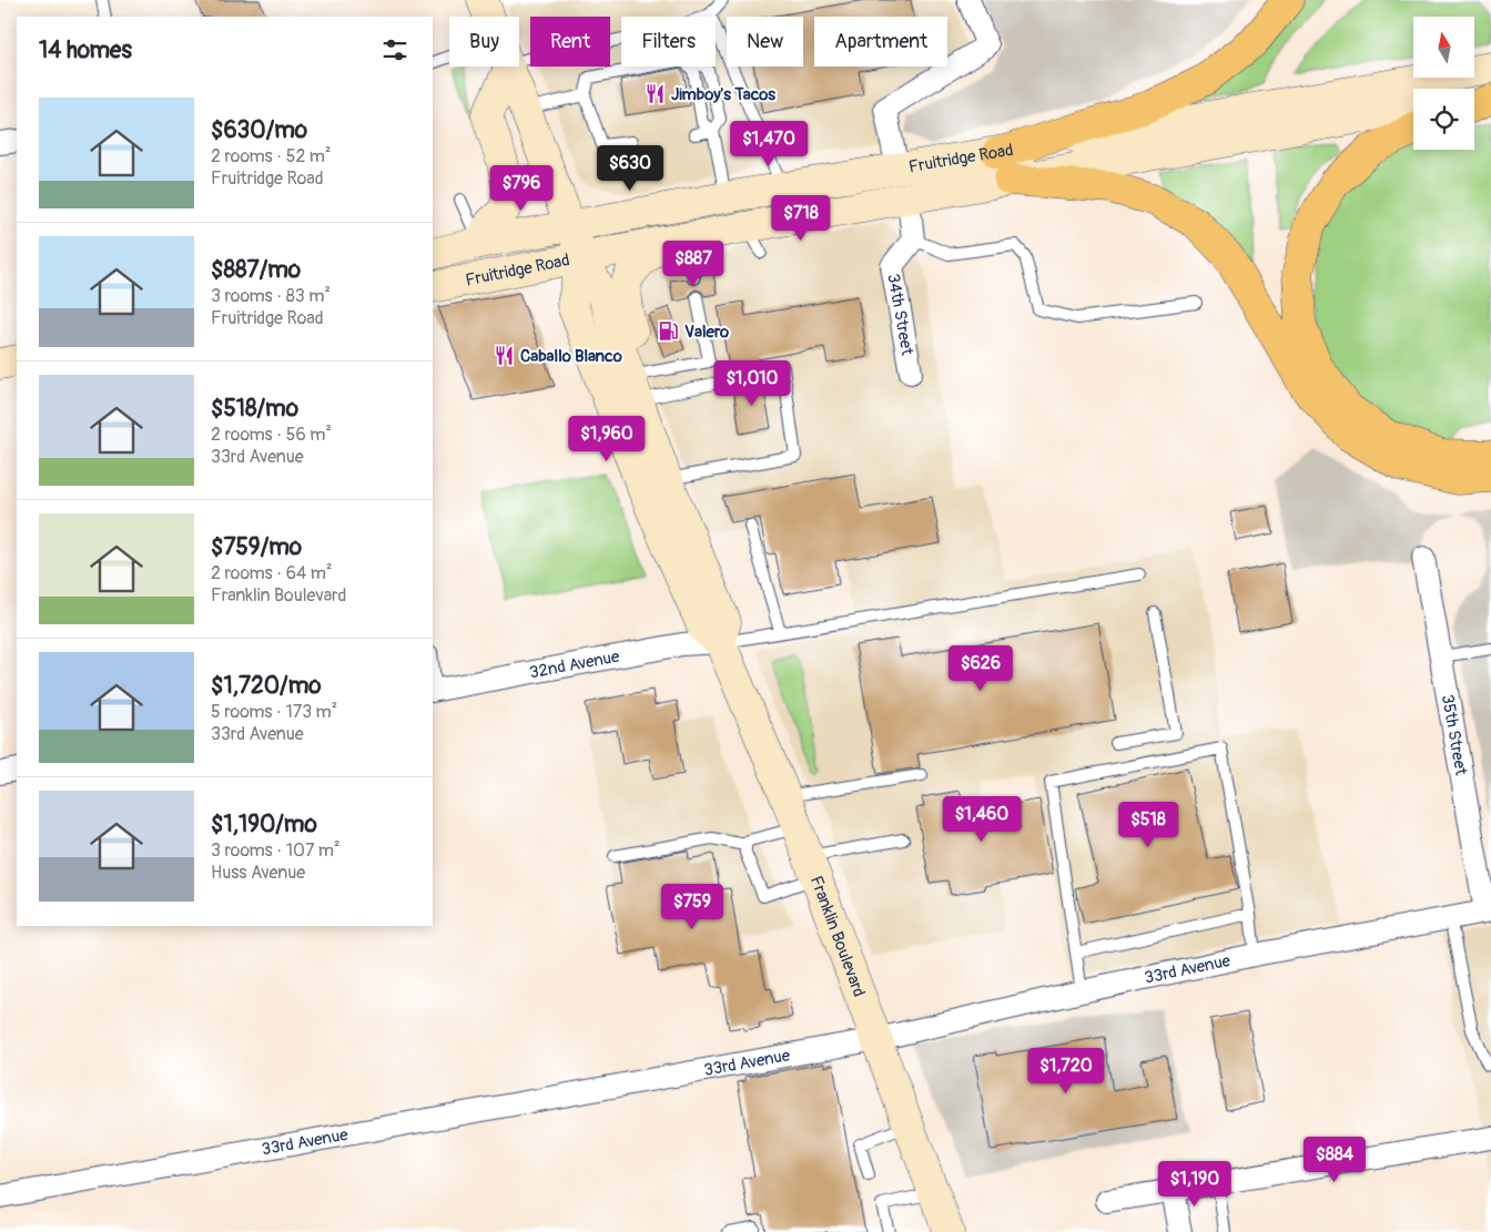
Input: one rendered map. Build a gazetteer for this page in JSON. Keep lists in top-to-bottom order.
{
  "streets": {
    "main road": ["Fruitridge Road", "Franklin Boulevard"],
    "street": [
      "34th Street",
      "32nd Avenue",
      "35th Street",
      "33rd Avenue"
    ]
  },
  "crossings": [
    ["Fruitridge Road", "Franklin Boulevard"],
    ["32nd Avenue", "Franklin Boulevard"],
    ["35th Street", "33rd Avenue"],
    ["Franklin Boulevard", "33rd Avenue"]
  ],
  "places": {
    "restaurant": ["Jimboy's Tacos", "Caballo Blanco"],
    "fuel station": ["Valero"]
  },
  "north": "top",
  "page": {
    "chip": [
      "Buy",
      "Rent",
      "Filters",
      "New",
      "Apartment"
    ],
    "heading": "14 homes",
    "list": [
      {
        "name": "$630/mo",
        "note": "2 rooms · 52 m² · Fruitridge Road"
      },
      {
        "name": "$887/mo",
        "note": "3 rooms · 83 m² · Fruitridge Road"
      },
      {
        "name": "$518/mo",
        "note": "2 rooms · 56 m² · 33rd Avenue"
      },
      {
        "name": "$759/mo",
        "note": "2 rooms · 64 m² · Franklin Boulevard"
      },
      {
        "name": "$1,720/mo",
        "note": "5 rooms · 173 m² · 33rd Avenue"
      },
      {
        "name": "$1,190/mo",
        "note": "3 rooms · 107 m² · Huss Avenue"
      }
    ],
    "price": [
      "$1,470",
      "$630",
      "$796",
      "$718",
      "$887",
      "$1,010",
      "$1,960",
      "$626",
      "$1,460",
      "$518",
      "$759",
      "$1,720",
      "$884",
      "$1,190"
    ]
  }
}
